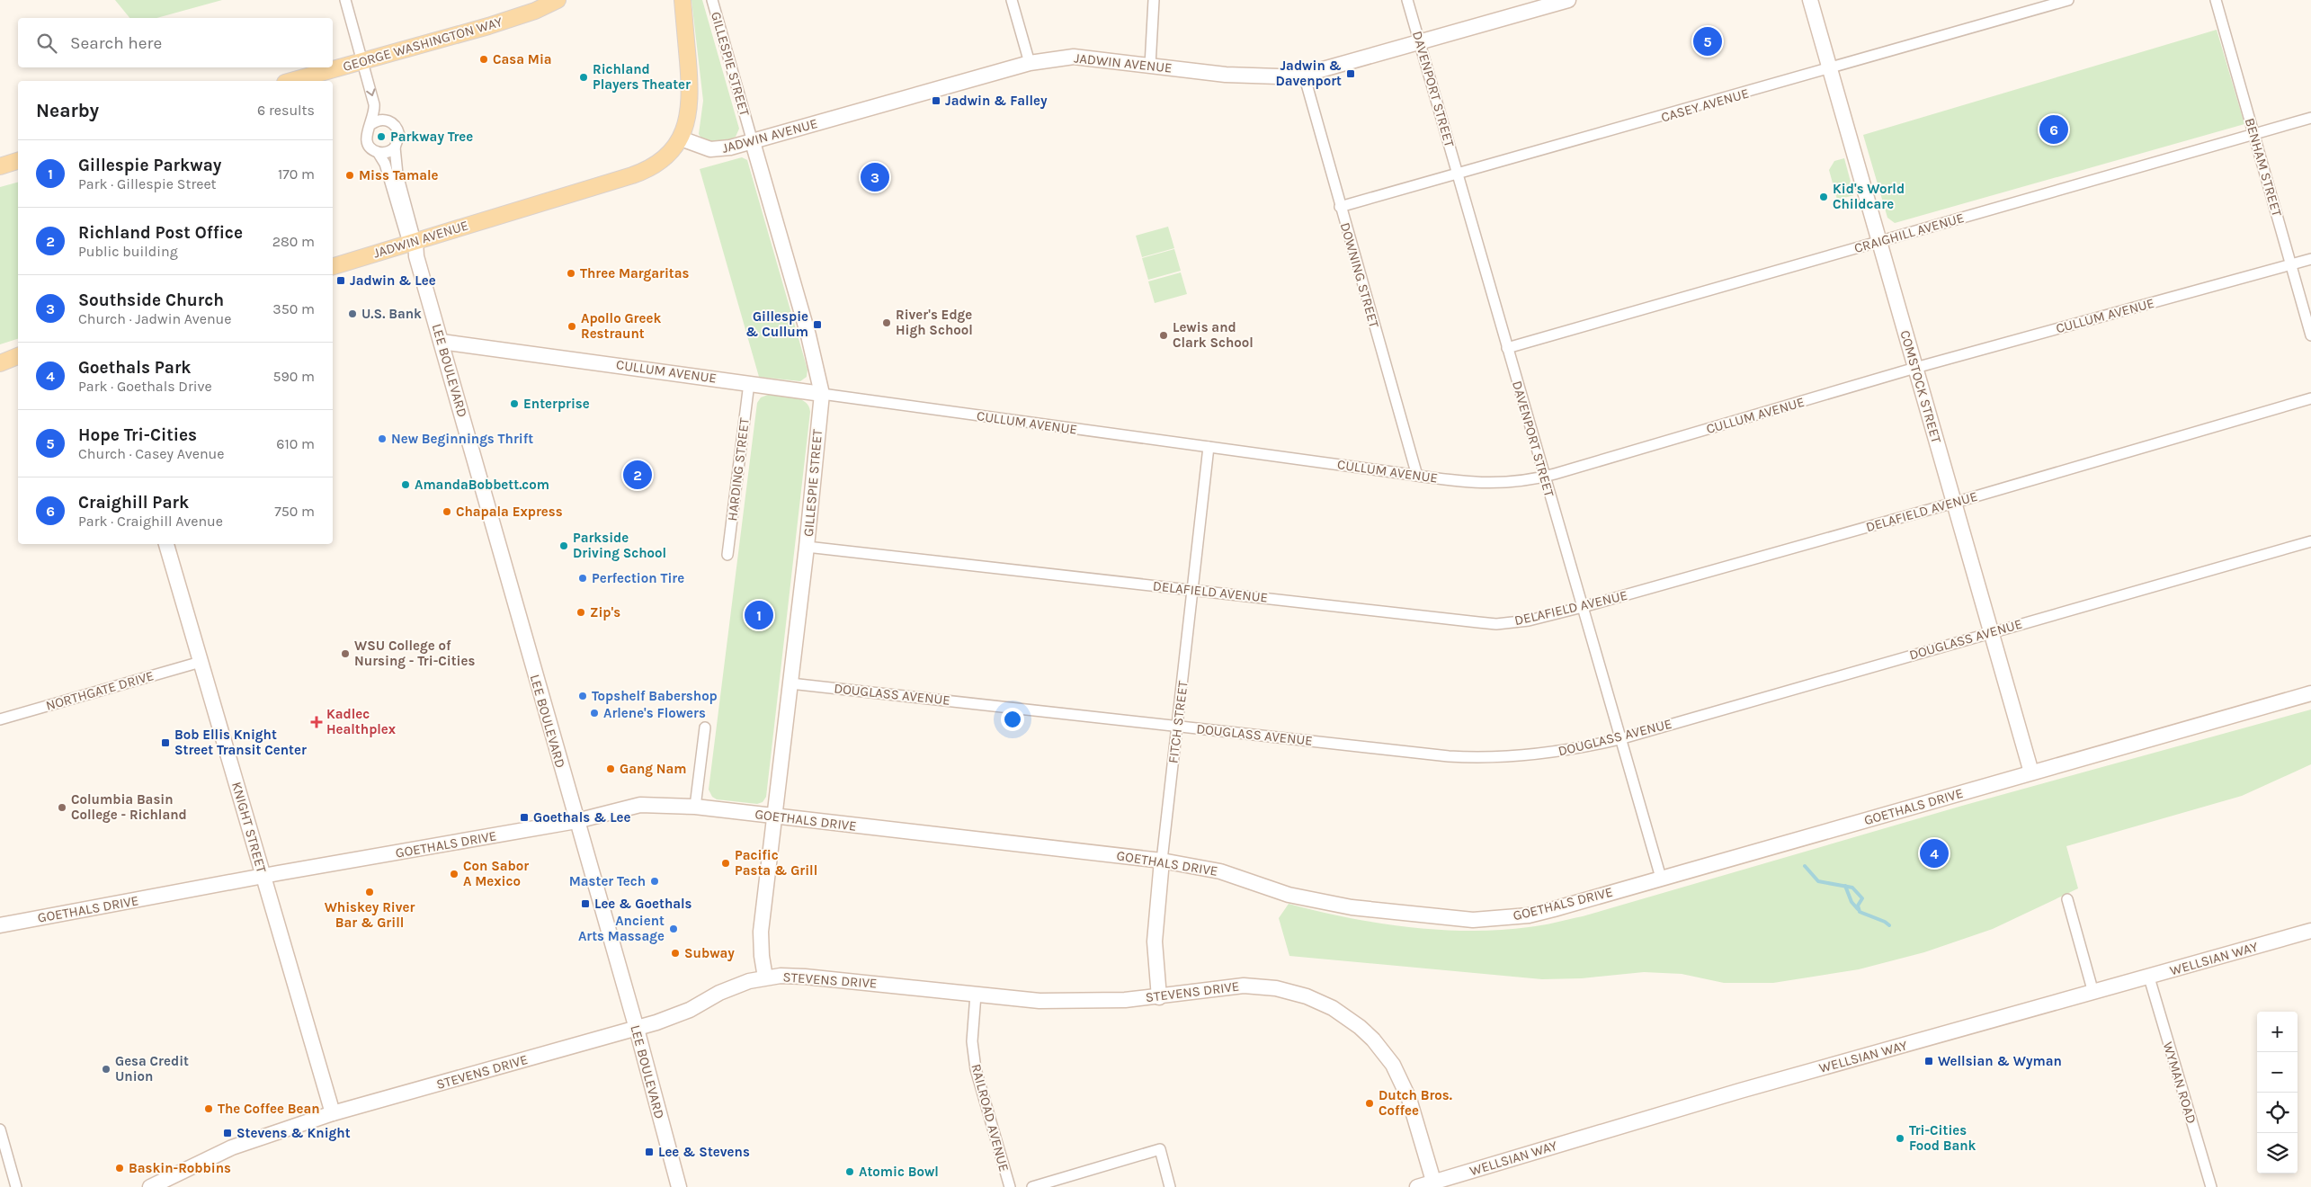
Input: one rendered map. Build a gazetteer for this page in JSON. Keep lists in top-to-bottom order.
{
  "streets": {
    "main road": ["GEORGE WASHINGTON WAY", "JADWIN AVENUE"],
    "street": [
      "GILLESPIE STREET",
      "DAVENPORT STREET",
      "CASEY AVENUE",
      "BENHAM STREET",
      "CRAIGHILL AVENUE",
      "DOWNING STREET",
      "CULLUM AVENUE",
      "LEE BOULEVARD",
      "COMSTOCK STREET",
      "HARDING STREET",
      "DELAFIELD AVENUE",
      "DOUGLASS AVENUE",
      "NORTHGATE DRIVE",
      "FITCH STREET",
      "GOETHALS DRIVE",
      "KNIGHT STREET",
      "WELLSIAN WAY",
      "STEVENS DRIVE",
      "WYMAN ROAD",
      "RAILROAD AVENUE"
    ]
  },
  "crossings": [
    ["GEORGE WASHINGTON WAY", "LEE BOULEVARD"],
    ["JADWIN AVENUE", "GILLESPIE STREET"],
    ["JADWIN AVENUE", "DAVENPORT STREET"],
    ["JADWIN AVENUE", "DOWNING STREET"],
    ["JADWIN AVENUE", "LEE BOULEVARD"],
    ["GILLESPIE STREET", "CULLUM AVENUE"],
    ["GILLESPIE STREET", "DELAFIELD AVENUE"],
    ["GILLESPIE STREET", "DOUGLASS AVENUE"],
    ["GILLESPIE STREET", "GOETHALS DRIVE"],
    ["GILLESPIE STREET", "STEVENS DRIVE"],
    ["DAVENPORT STREET", "CASEY AVENUE"],
    ["DAVENPORT STREET", "CRAIGHILL AVENUE"],
    ["DAVENPORT STREET", "CULLUM AVENUE"],
    ["DAVENPORT STREET", "DELAFIELD AVENUE"],
    ["DAVENPORT STREET", "DOUGLASS AVENUE"],
    ["DAVENPORT STREET", "GOETHALS DRIVE"],
    ["CASEY AVENUE", "DOWNING STREET"],
    ["CASEY AVENUE", "COMSTOCK STREET"],
    ["BENHAM STREET", "CRAIGHILL AVENUE"],
    ["BENHAM STREET", "CULLUM AVENUE"],
    ["CRAIGHILL AVENUE", "COMSTOCK STREET"],
    ["DOWNING STREET", "CULLUM AVENUE"],
    ["CULLUM AVENUE", "LEE BOULEVARD"],
    ["CULLUM AVENUE", "COMSTOCK STREET"],
    ["CULLUM AVENUE", "HARDING STREET"],
    ["CULLUM AVENUE", "FITCH STREET"],
    ["LEE BOULEVARD", "GOETHALS DRIVE"],
    ["LEE BOULEVARD", "STEVENS DRIVE"],
    ["COMSTOCK STREET", "DELAFIELD AVENUE"],
    ["COMSTOCK STREET", "DOUGLASS AVENUE"],
    ["COMSTOCK STREET", "GOETHALS DRIVE"],
    ["DELAFIELD AVENUE", "FITCH STREET"],
    ["DOUGLASS AVENUE", "FITCH STREET"],
    ["NORTHGATE DRIVE", "KNIGHT STREET"],
    ["FITCH STREET", "GOETHALS DRIVE"],
    ["FITCH STREET", "STEVENS DRIVE"],
    ["GOETHALS DRIVE", "KNIGHT STREET"],
    ["KNIGHT STREET", "STEVENS DRIVE"],
    ["WELLSIAN WAY", "STEVENS DRIVE"],
    ["WELLSIAN WAY", "WYMAN ROAD"],
    ["STEVENS DRIVE", "RAILROAD AVENUE"]
  ],
  "places": {
    "other": [
      "Casa Mia",
      "Richland Players Theater",
      "Parkway Tree",
      "Miss Tamale",
      "Kid's World Childcare",
      "Three Margaritas",
      "U.S. Bank",
      "River's Edge High School",
      "Apollo Greek Restraunt",
      "Lewis and Clark School",
      "Enterprise",
      "New Beginnings Thrift",
      "AmandaBobbett.com",
      "Chapala Express",
      "Parkside Driving School",
      "Perfection Tire",
      "Zip's",
      "WSU College of Nursing - Tri-Cities",
      "Topshelf Babershop",
      "Arlene's Flowers",
      "Gang Nam",
      "Columbia Basin College - Richland",
      "Pacific Pasta & Grill",
      "Con Sabor A Mexico",
      "Master Tech",
      "Whiskey River Bar & Grill",
      "Ancient Arts Massage",
      "Subway",
      "Gesa Credit Union",
      "Dutch Bros. Coffee",
      "The Coffee Bean",
      "Tri-Cities Food Bank",
      "Baskin-Robbins",
      "Atomic Bowl"
    ],
    "transit": [
      "Jadwin & Davenport",
      "Jadwin & Falley",
      "Jadwin & Lee",
      "Gillespie & Cullum",
      "Bob Ellis Knight Street Transit Center",
      "Goethals & Lee",
      "Lee & Goethals",
      "Wellsian & Wyman",
      "Stevens & Knight",
      "Lee & Stevens"
    ],
    "health": ["Kadlec Healthplex"]
  },
  "page": {
    "search": "Search here",
    "pins": [
      "5",
      "6",
      "3",
      "2",
      "1",
      "4"
    ],
    "heading": ["Nearby", "6 results"],
    "list": [
      {
        "mark": "1",
        "name": "Gillespie Parkway",
        "note": "Park · Gillespie Street",
        "value": "170 m"
      },
      {
        "mark": "2",
        "name": "Richland Post Office",
        "note": "Public building",
        "value": "280 m"
      },
      {
        "mark": "3",
        "name": "Southside Church",
        "note": "Church · Jadwin Avenue",
        "value": "350 m"
      },
      {
        "mark": "4",
        "name": "Goethals Park",
        "note": "Park · Goethals Drive",
        "value": "590 m"
      },
      {
        "mark": "5",
        "name": "Hope Tri-Cities",
        "note": "Church · Casey Avenue",
        "value": "610 m"
      },
      {
        "mark": "6",
        "name": "Craighill Park",
        "note": "Park · Craighill Avenue",
        "value": "750 m"
      }
    ],
    "map_buttons": ["+", "−"]
  }
}
